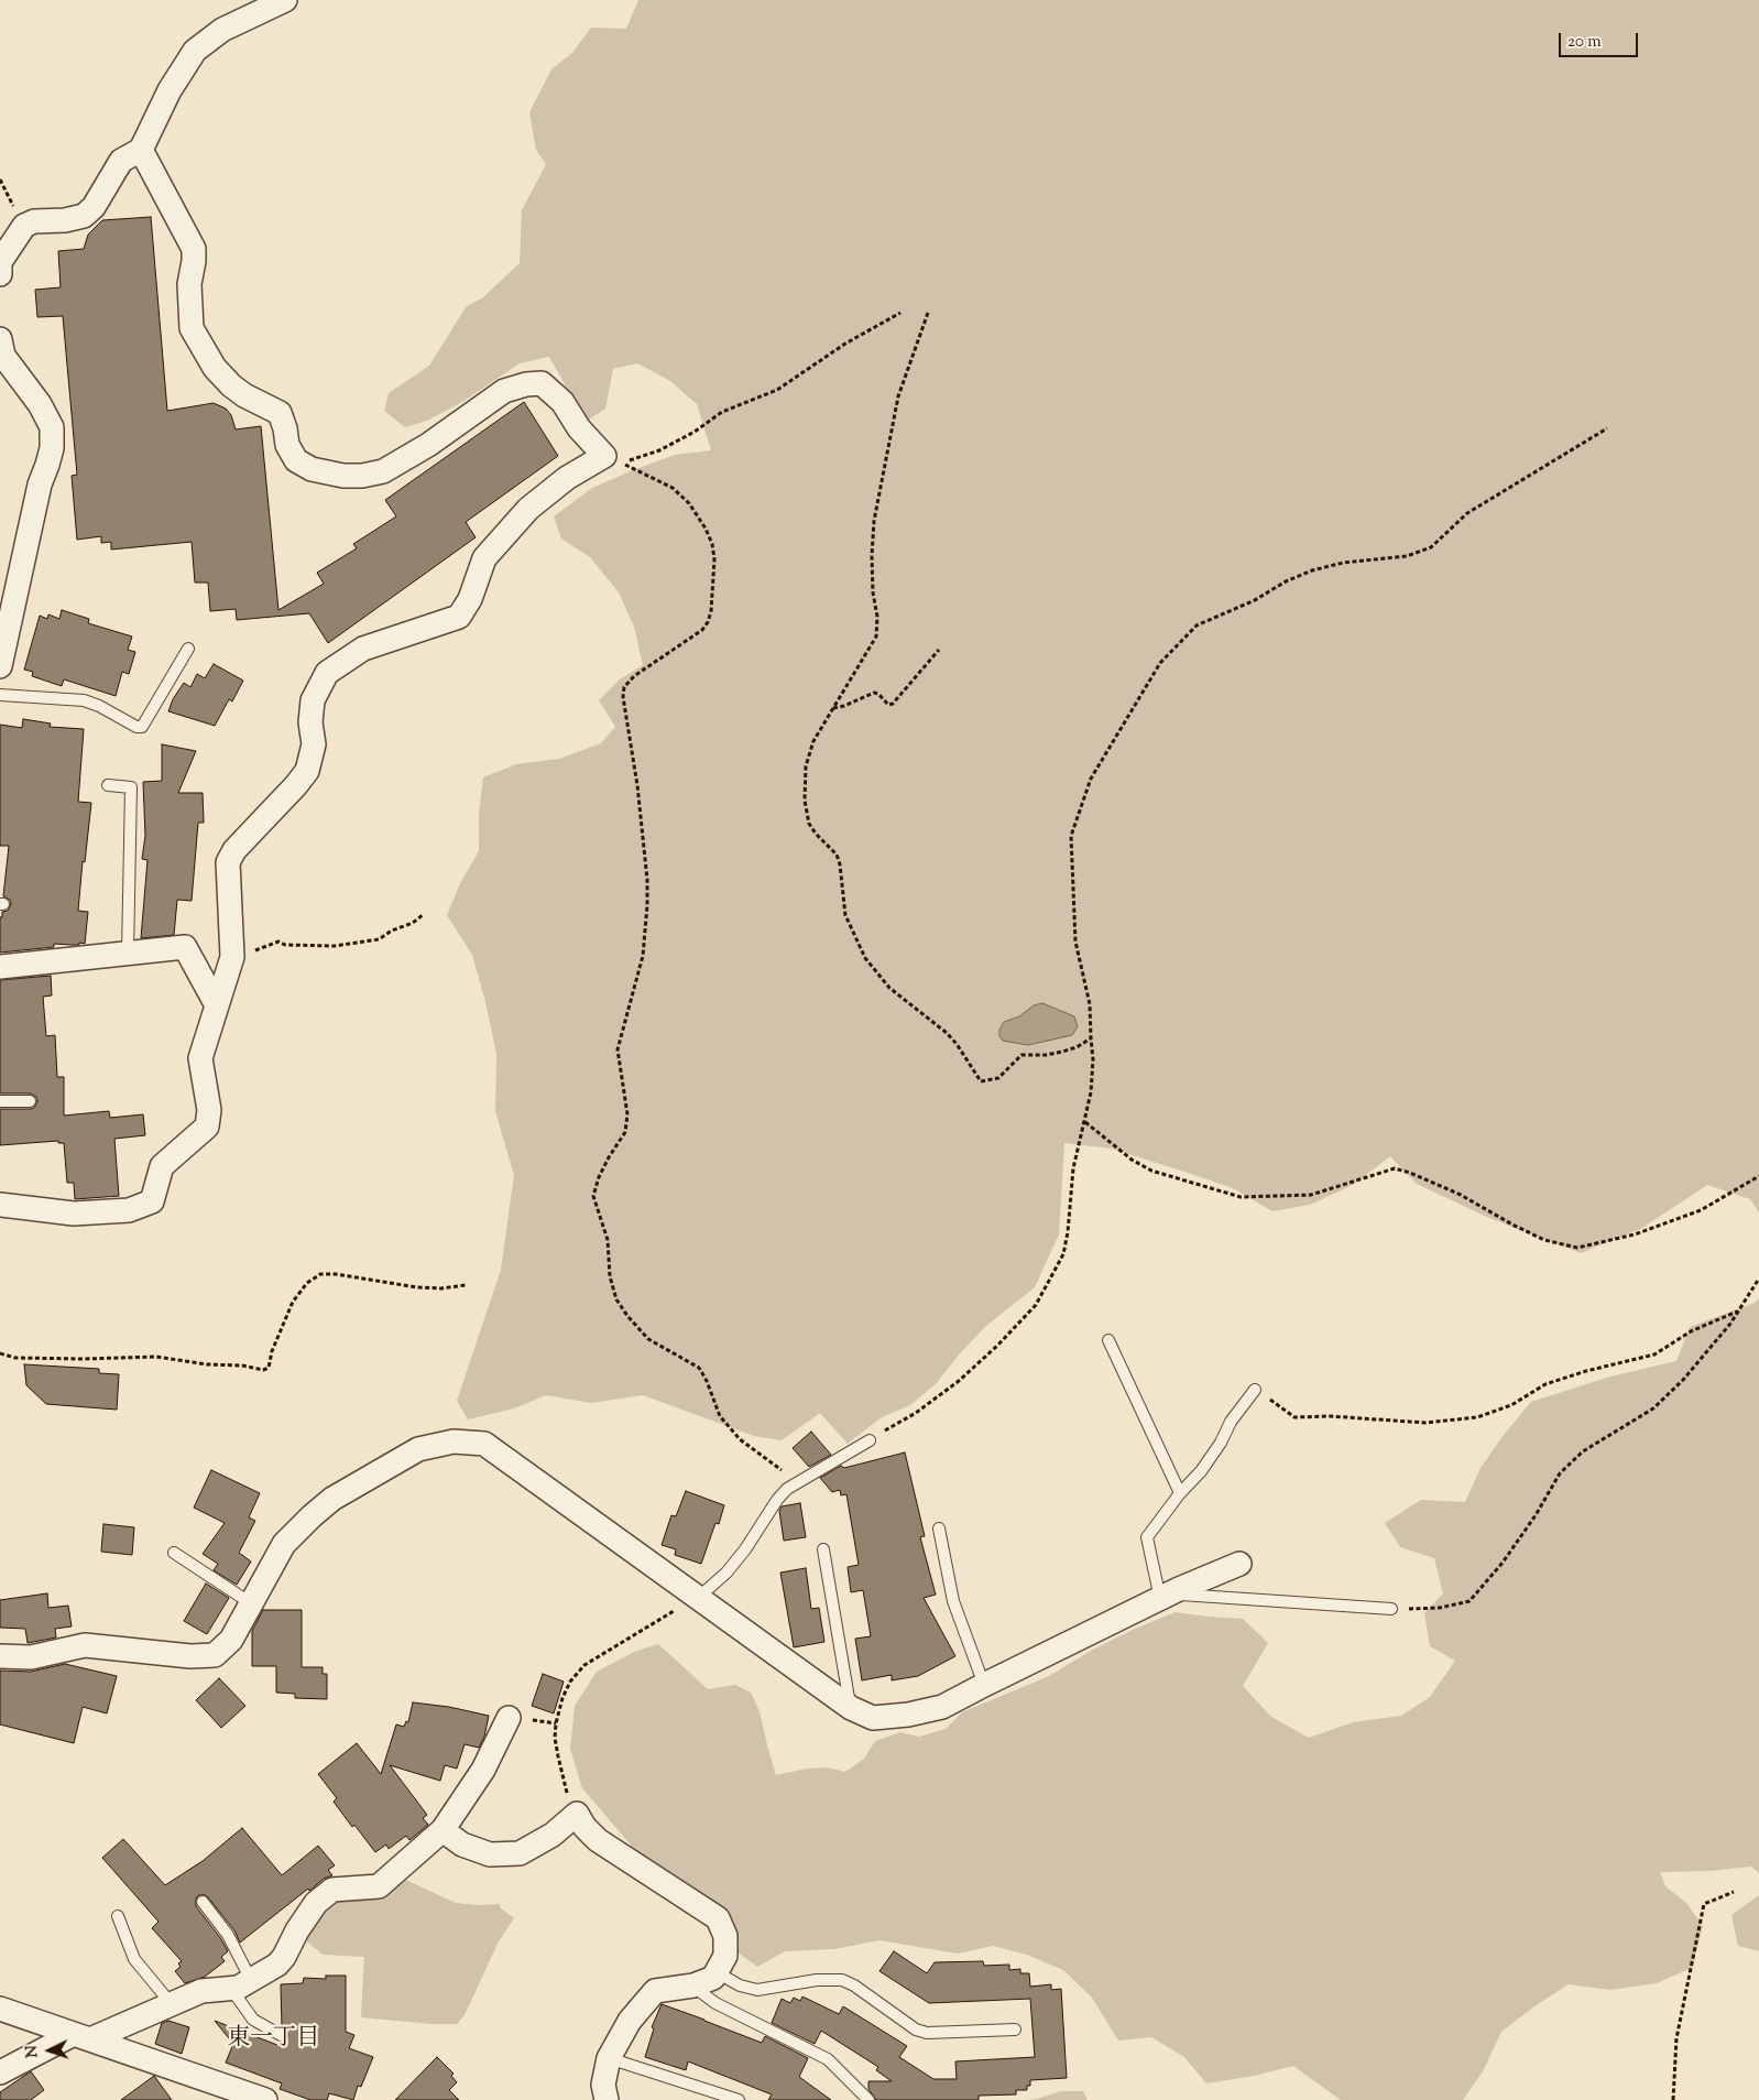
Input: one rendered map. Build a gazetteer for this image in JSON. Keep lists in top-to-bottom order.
{
  "districts": ["東一丁目"],
  "scale_bar": "20 m",
  "north": "left"
}
